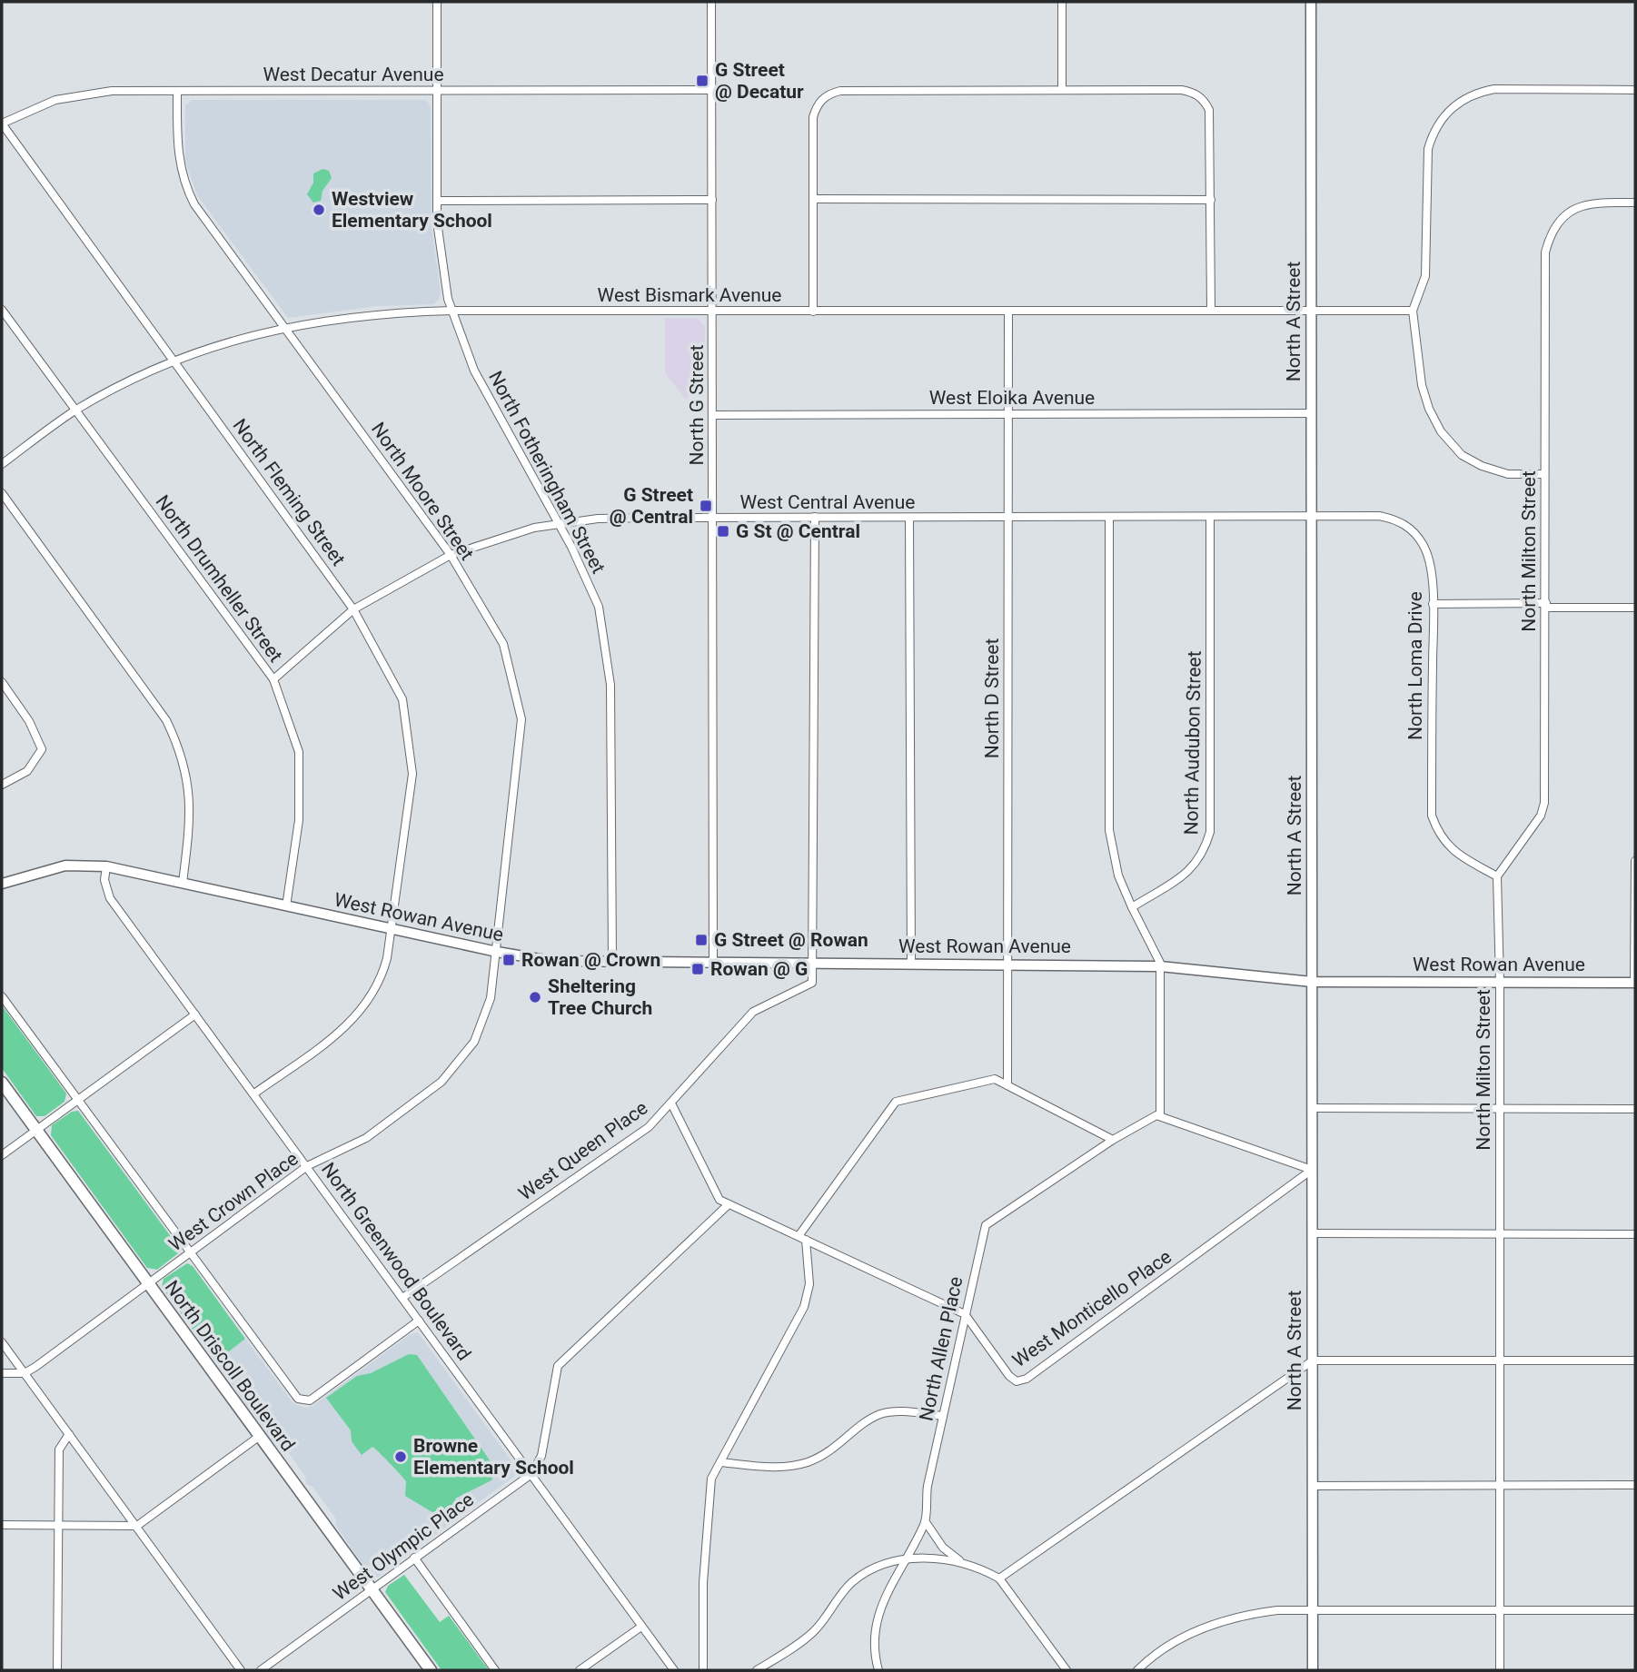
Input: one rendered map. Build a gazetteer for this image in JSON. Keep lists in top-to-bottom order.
{
  "streets": {
    "main road": ["North Driscoll Boulevard"],
    "street": [
      "West Decatur Avenue",
      "West Bismark Avenue",
      "North A Street",
      "West Eloika Avenue",
      "North G Street",
      "North Fotheringham Street",
      "North Moore Street",
      "North Fleming Street",
      "West Central Avenue",
      "North Milton Street",
      "North Drumheller Street",
      "North Loma Drive",
      "North D Street",
      "North Audubon Street",
      "West Rowan Avenue",
      "West Queen Place",
      "West Crown Place",
      "North Greenwood Boulevard",
      "West Monticello Place",
      "North Allen Place",
      "West Olympic Place"
    ]
  },
  "crossings": [
    ["West Decatur Avenue", "North G Street"],
    ["West Decatur Avenue", "North Fotheringham Street"],
    ["West Decatur Avenue", "North Moore Street"],
    ["West Decatur Avenue", "North Fleming Street"],
    ["West Bismark Avenue", "North A Street"],
    ["West Bismark Avenue", "North G Street"],
    ["West Bismark Avenue", "North Fotheringham Street"],
    ["West Bismark Avenue", "North Moore Street"],
    ["West Bismark Avenue", "North Fleming Street"],
    ["West Bismark Avenue", "North Drumheller Street"],
    ["West Bismark Avenue", "North D Street"],
    ["North A Street", "West Eloika Avenue"],
    ["North A Street", "West Central Avenue"],
    ["North A Street", "North Loma Drive"],
    ["North A Street", "West Rowan Avenue"],
    ["North A Street", "West Monticello Place"],
    ["West Eloika Avenue", "North G Street"],
    ["West Eloika Avenue", "North D Street"],
    ["North G Street", "West Central Avenue"],
    ["North G Street", "West Rowan Avenue"],
    ["North Fotheringham Street", "West Central Avenue"],
    ["North Fotheringham Street", "West Rowan Avenue"],
    ["North Moore Street", "West Central Avenue"],
    ["North Moore Street", "West Rowan Avenue"],
    ["North Moore Street", "West Crown Place"],
    ["North Fleming Street", "West Central Avenue"],
    ["North Fleming Street", "West Rowan Avenue"],
    ["North Fleming Street", "North Greenwood Boulevard"],
    ["West Central Avenue", "North Drumheller Street"],
    ["West Central Avenue", "North Loma Drive"],
    ["West Central Avenue", "North D Street"],
    ["West Central Avenue", "North Audubon Street"],
    ["North Milton Street", "North Loma Drive"],
    ["North Milton Street", "West Rowan Avenue"],
    ["North Drumheller Street", "West Rowan Avenue"],
    ["North D Street", "West Rowan Avenue"],
    ["West Rowan Avenue", "West Queen Place"],
    ["West Rowan Avenue", "West Crown Place"],
    ["West Rowan Avenue", "North Greenwood Boulevard"],
    ["West Queen Place", "North Greenwood Boulevard"],
    ["West Crown Place", "North Greenwood Boulevard"],
    ["West Crown Place", "North Driscoll Boulevard"],
    ["North Greenwood Boulevard", "North Driscoll Boulevard"],
    ["North Greenwood Boulevard", "West Olympic Place"],
    ["West Monticello Place", "North Allen Place"],
    ["North Driscoll Boulevard", "West Olympic Place"]
  ],
  "places": {
    "transit": [
      "G Street @ Decatur",
      "G Street @ Central",
      "G St @ Central",
      "G Street @ Rowan",
      "Rowan @ Crown",
      "Rowan @ G"
    ],
    "other": ["Westview Elementary School", "Sheltering Tree Church", "Browne Elementary School"]
  }
}
